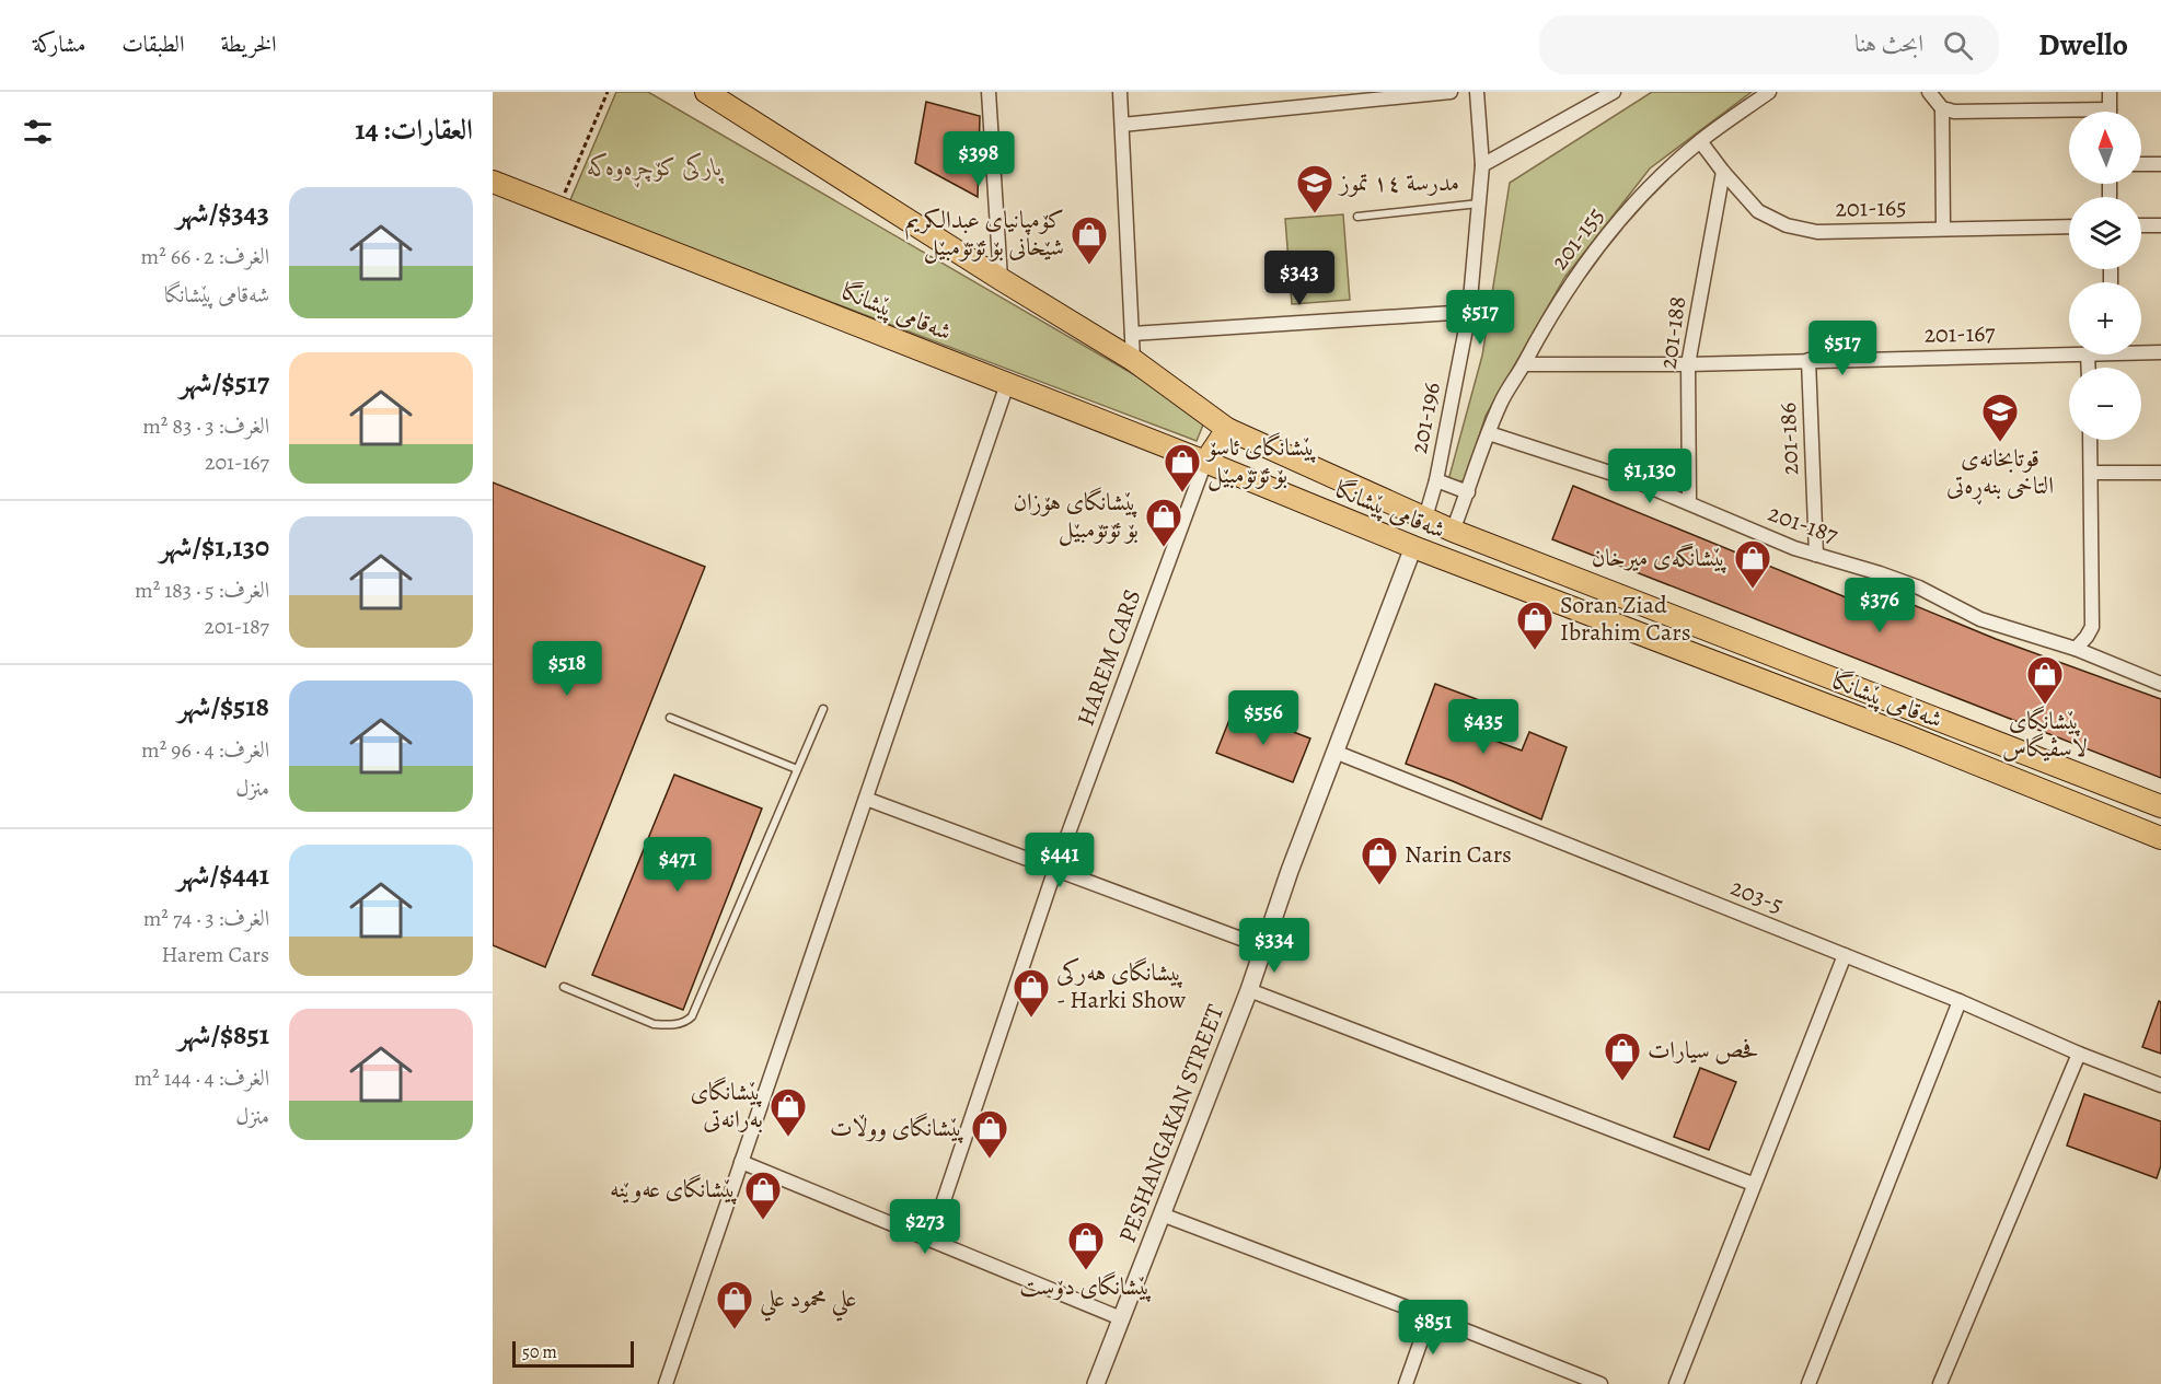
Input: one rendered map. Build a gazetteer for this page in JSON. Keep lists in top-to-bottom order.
{
  "streets": {
    "main road": ["شەقامی پێشانگا"],
    "street": [
      "201-165",
      "201-155",
      "201-188",
      "201-167",
      "201-196",
      "201-186",
      "201-187",
      "HAREM CARS",
      "203-5",
      "PESHANGAKAN STREET"
    ]
  },
  "crossings": [
    ["201-165", "201-155"],
    ["201-165", "201-188"],
    ["201-155", "شەقامی پێشانگا"],
    ["201-155", "201-167"],
    ["201-155", "201-187"],
    ["شەقامی پێشانگا", "201-196"],
    ["شەقامی پێشانگا", "HAREM CARS"],
    ["شەقامی پێشانگا", "PESHANGAKAN STREET"],
    ["201-188", "201-167"],
    ["201-188", "201-187"],
    ["201-167", "201-186"],
    ["201-186", "201-187"],
    ["203-5", "PESHANGAKAN STREET"]
  ],
  "parks": ["پارکی کۆچڕەوەکە"],
  "places": {
    "school or university": ["مدرسة ١٤ تموز", "قوتابخانەی التاخی بنەڕەتی"],
    "shop": [
      "کۆمپانیای عبدالكريم شێخانی بۆ ئۆتۆمبێل",
      "پێشانگای ئاسۆ بۆ ئۆتۆمبێل",
      "پێشانگای هۆزان بۆ ئۆتۆمبێل",
      "پێشانگەی میرخان",
      "Soran Ziad Ibrahim Cars",
      "پێشانگای لاسڤیگاس",
      "Narin Cars",
      "پیشانگای هەرکی - Harki Show",
      "فحص سيارات",
      "پێشانگای بەرانەتی",
      "پێشانگای ووڵات",
      "پێشانگای عەوێنە",
      "پێشانگای دۆست",
      "علي محمود علي"
    ]
  },
  "scale_bar": "50 m",
  "north": "top",
  "page": {
    "header": "Dwello",
    "search": "ابحث هنا",
    "nav": ["الخريطة", "الطبقات", "مشاركة"],
    "heading": "العقارات: 14",
    "map_buttons": ["+", "−"],
    "price": [
      "$398",
      "$343",
      "$517",
      "$517",
      "$1,130",
      "$376",
      "$518",
      "$556",
      "$435",
      "$441",
      "$471",
      "$334",
      "$273",
      "$851"
    ],
    "list": [
      {
        "name": "$343/شهر",
        "note": "الغرف: 2 · 66 m² · شەقامی پێشانگا"
      },
      {
        "name": "$517/شهر",
        "note": "الغرف: 3 · 83 m² · 201-167"
      },
      {
        "name": "$1,130/شهر",
        "note": "الغرف: 5 · 183 m² · 201-187"
      },
      {
        "name": "$518/شهر",
        "note": "الغرف: 4 · 96 m² · منزل"
      },
      {
        "name": "$441/شهر",
        "note": "الغرف: 3 · 74 m² · Harem Cars"
      },
      {
        "name": "$851/شهر",
        "note": "الغرف: 4 · 144 m² · منزل"
      }
    ],
    "scale": "50 m"
  }
}
